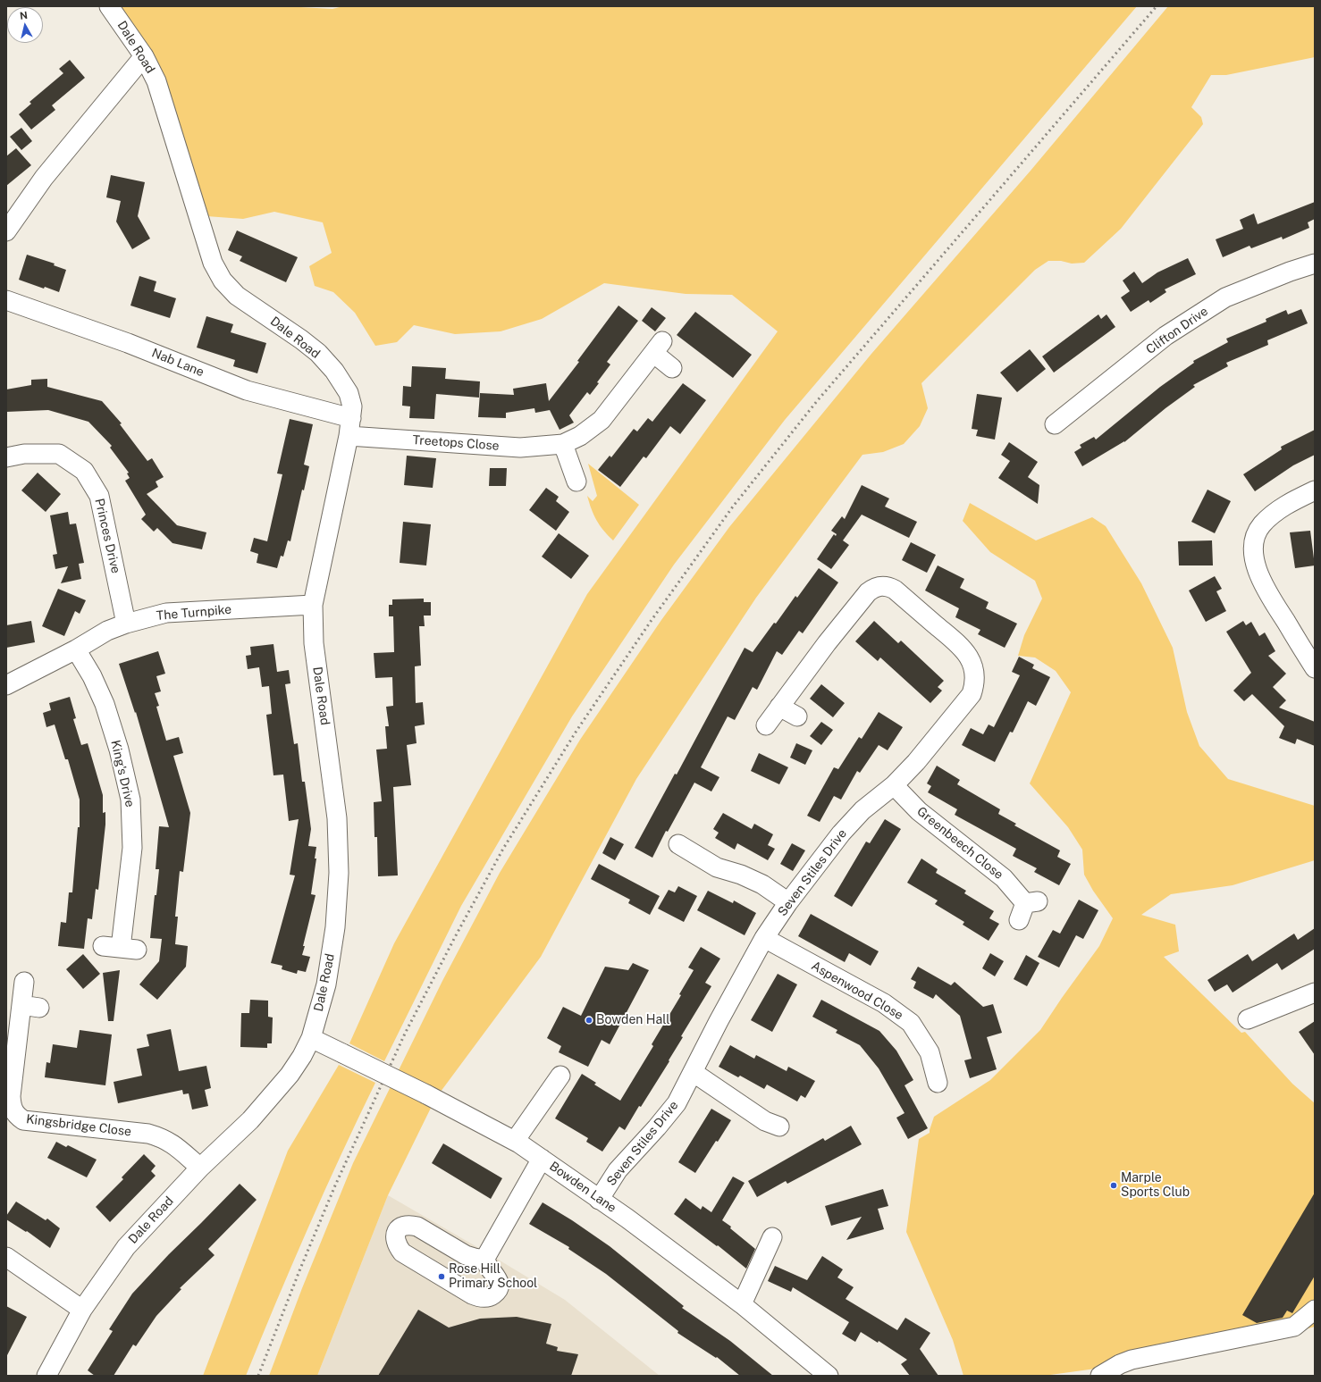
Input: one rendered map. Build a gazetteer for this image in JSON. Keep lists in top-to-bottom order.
{
  "streets": {
    "street": [
      "Dale Road",
      "Clifton Drive",
      "Nab Lane",
      "Treetops Close",
      "Princes Drive",
      "The Turnpike",
      "King's Drive",
      "Greenbeech Close",
      "Seven Stiles Drive",
      "Aspenwood Close",
      "Kingsbridge Close",
      "Bowden Lane"
    ]
  },
  "crossings": [
    ["Dale Road", "Nab Lane"],
    ["Dale Road", "Treetops Close"],
    ["Dale Road", "The Turnpike"],
    ["Dale Road", "Kingsbridge Close"],
    ["Dale Road", "Bowden Lane"],
    ["Princes Drive", "The Turnpike"],
    ["The Turnpike", "King's Drive"],
    ["Greenbeech Close", "Seven Stiles Drive"],
    ["Seven Stiles Drive", "Aspenwood Close"],
    ["Seven Stiles Drive", "Bowden Lane"]
  ],
  "places": ["Bowden Hall", "Marple Sports Club", "Rose Hill Primary School"],
  "north": "top"
}
